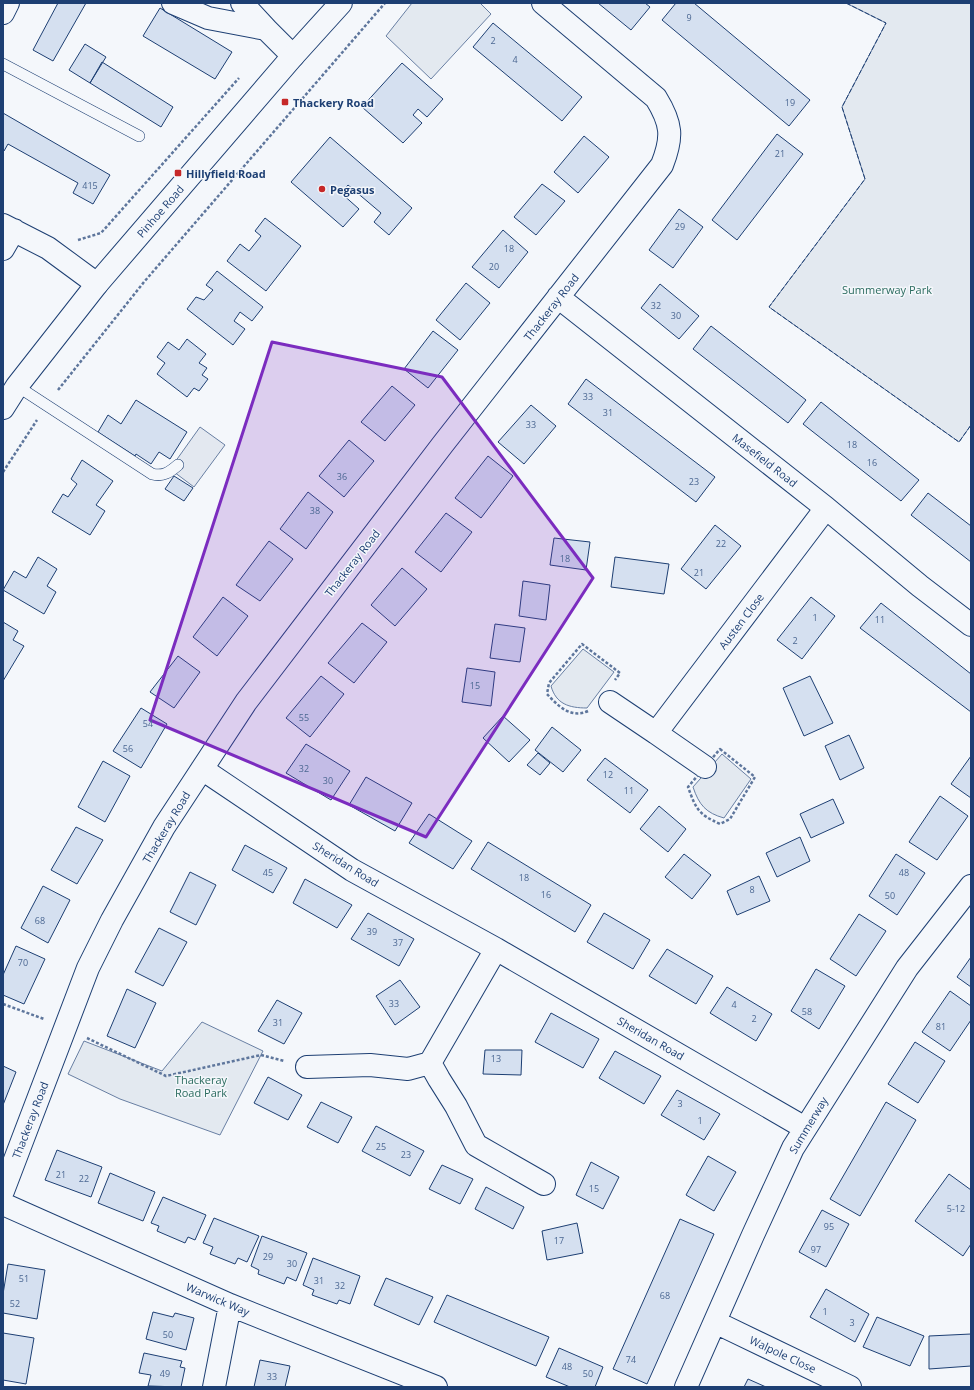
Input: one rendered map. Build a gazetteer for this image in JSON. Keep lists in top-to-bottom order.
{
  "streets": {
    "street": [
      "Pinhoe Road",
      "Thackeray Road",
      "Masefield Road",
      "Austen Close",
      "Sheridan Road",
      "Summerway",
      "Warwick Way",
      "Walpole Close"
    ]
  },
  "crossings": [
    ["Thackeray Road", "Masefield Road"],
    ["Thackeray Road", "Sheridan Road"],
    ["Masefield Road", "Austen Close"],
    ["Sheridan Road", "Summerway"],
    ["Summerway", "Walpole Close"]
  ],
  "parks": ["Summerway Park", "Thackeray Road Park"],
  "places": {
    "transit": ["Thackery Road", "Hillyfield Road"],
    "other": ["Pegasus"]
  },
  "house_numbers": [
    "9",
    "2",
    "4",
    "19",
    "21",
    "415",
    "29",
    "18",
    "20",
    "32",
    "30",
    "33",
    "31",
    "33",
    "18",
    "16",
    "36",
    "23",
    "38",
    "22",
    "18",
    "21",
    "1",
    "11",
    "2",
    "15",
    "55",
    "54",
    "56",
    "32",
    "12",
    "30",
    "11",
    "45",
    "48",
    "18",
    "8",
    "16",
    "50",
    "68",
    "39",
    "37",
    "70",
    "33",
    "4",
    "58",
    "2",
    "31",
    "81",
    "13",
    "3",
    "1",
    "25",
    "23",
    "21",
    "22",
    "15",
    "5-12",
    "95",
    "17",
    "97",
    "29",
    "30",
    "51",
    "31",
    "32",
    "68",
    "52",
    "1",
    "3",
    "50",
    "74",
    "48",
    "49",
    "50",
    "33"
  ]
}
